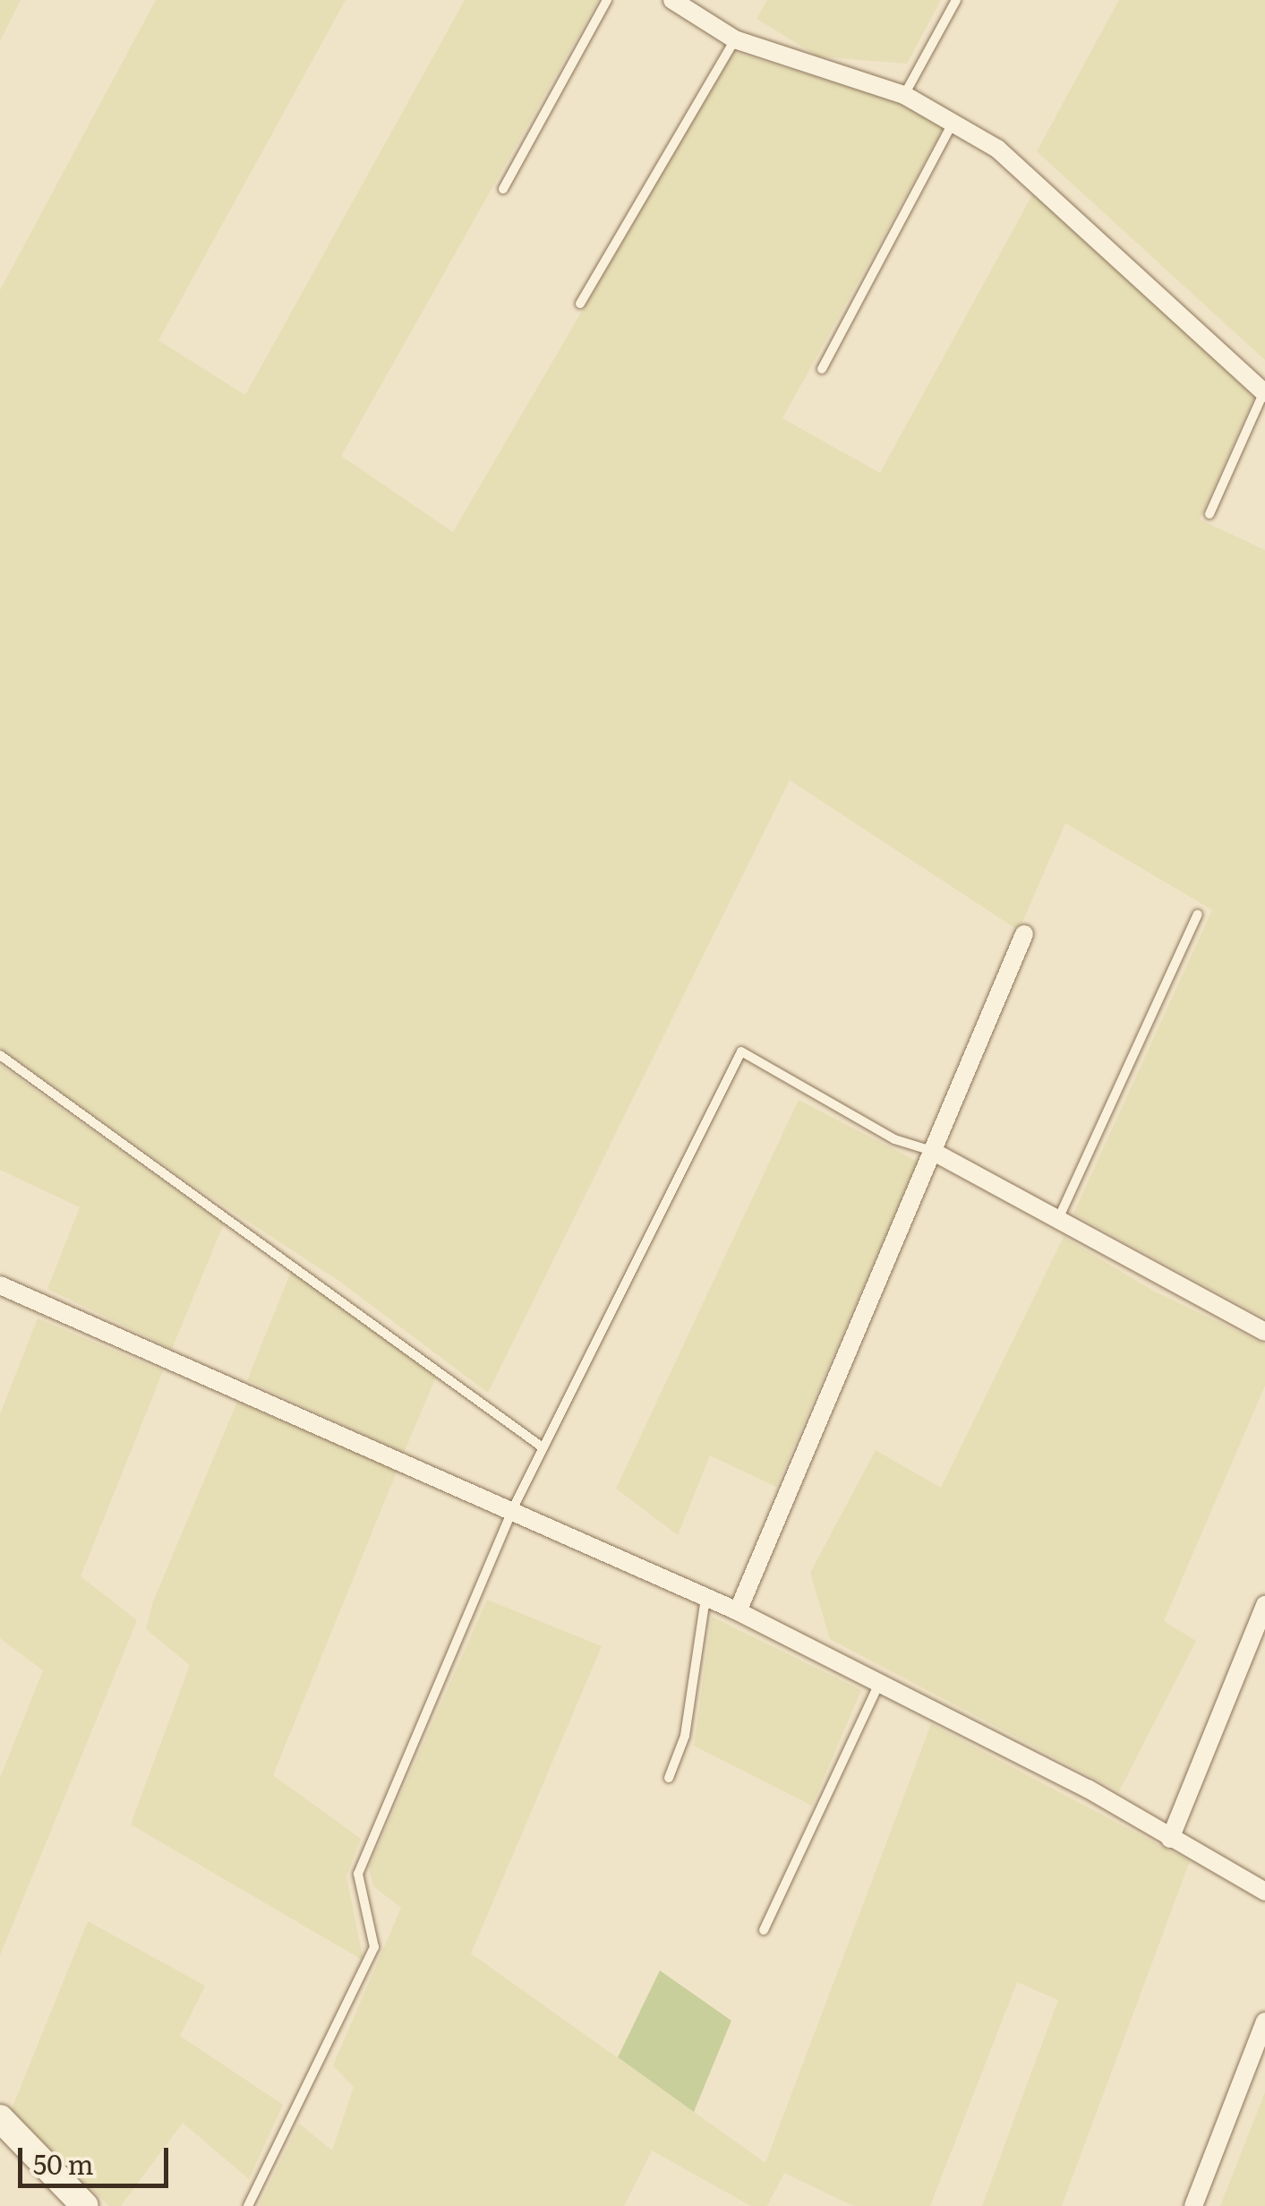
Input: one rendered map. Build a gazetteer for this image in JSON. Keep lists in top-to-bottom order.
{
  "scale_bar": "50 m"
}
